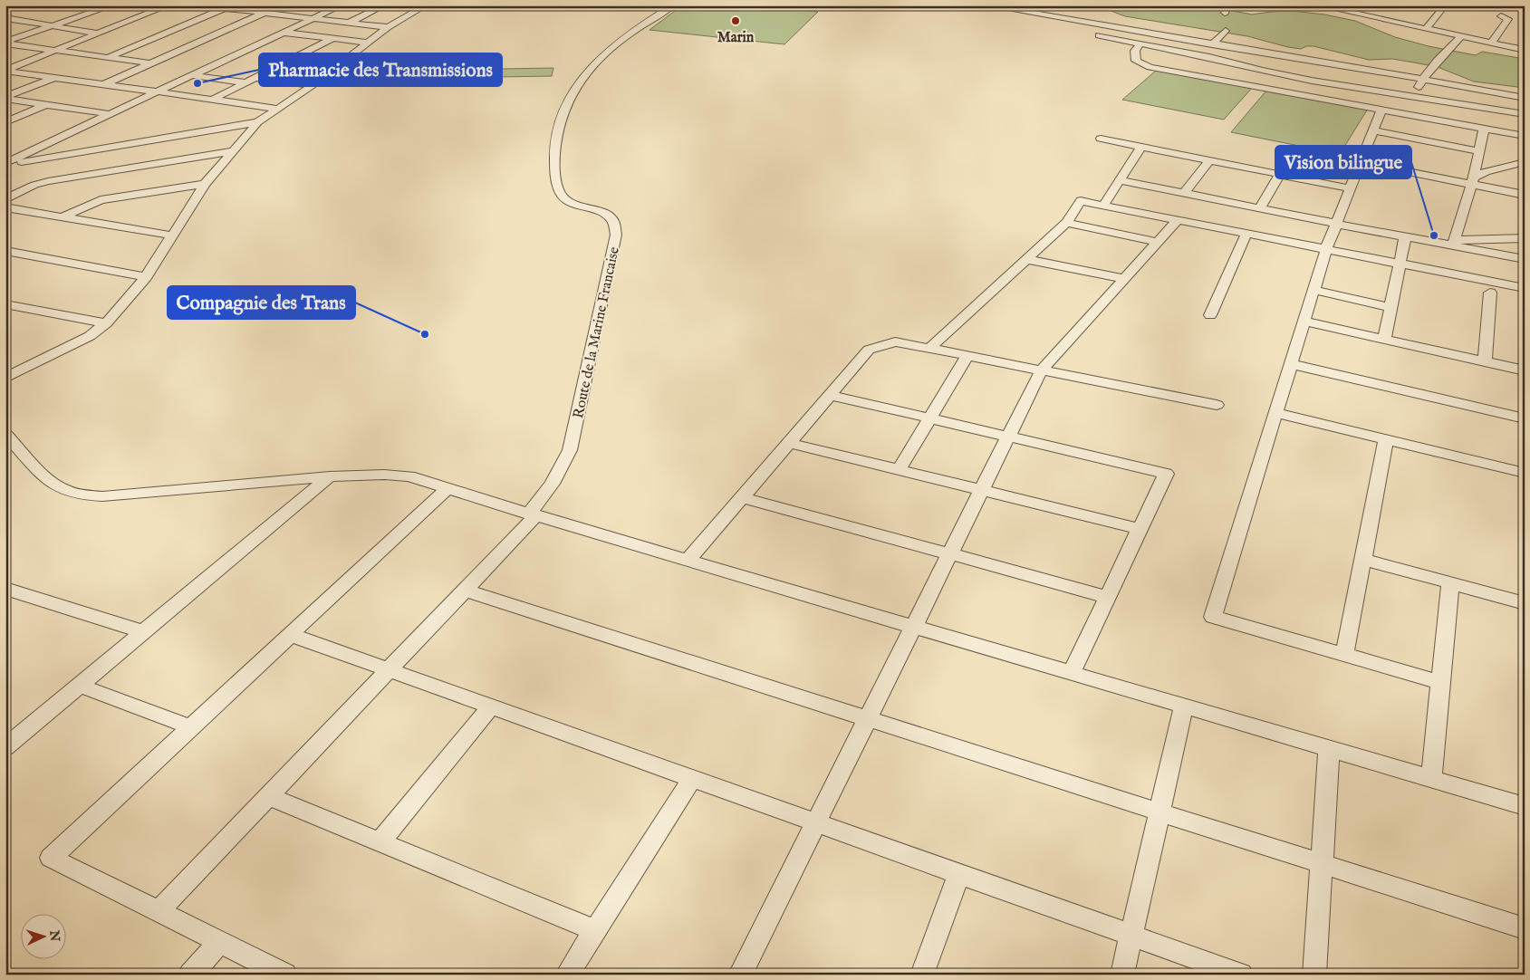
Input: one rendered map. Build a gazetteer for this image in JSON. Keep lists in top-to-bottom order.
{
  "streets": {
    "street": ["Route de la Marine Francaise"]
  },
  "places": [
    "Marin",
    "Pharmacie des Transmissions",
    "Vision bilingue",
    "Compagnie des Trans"
  ],
  "north": "right"
}
